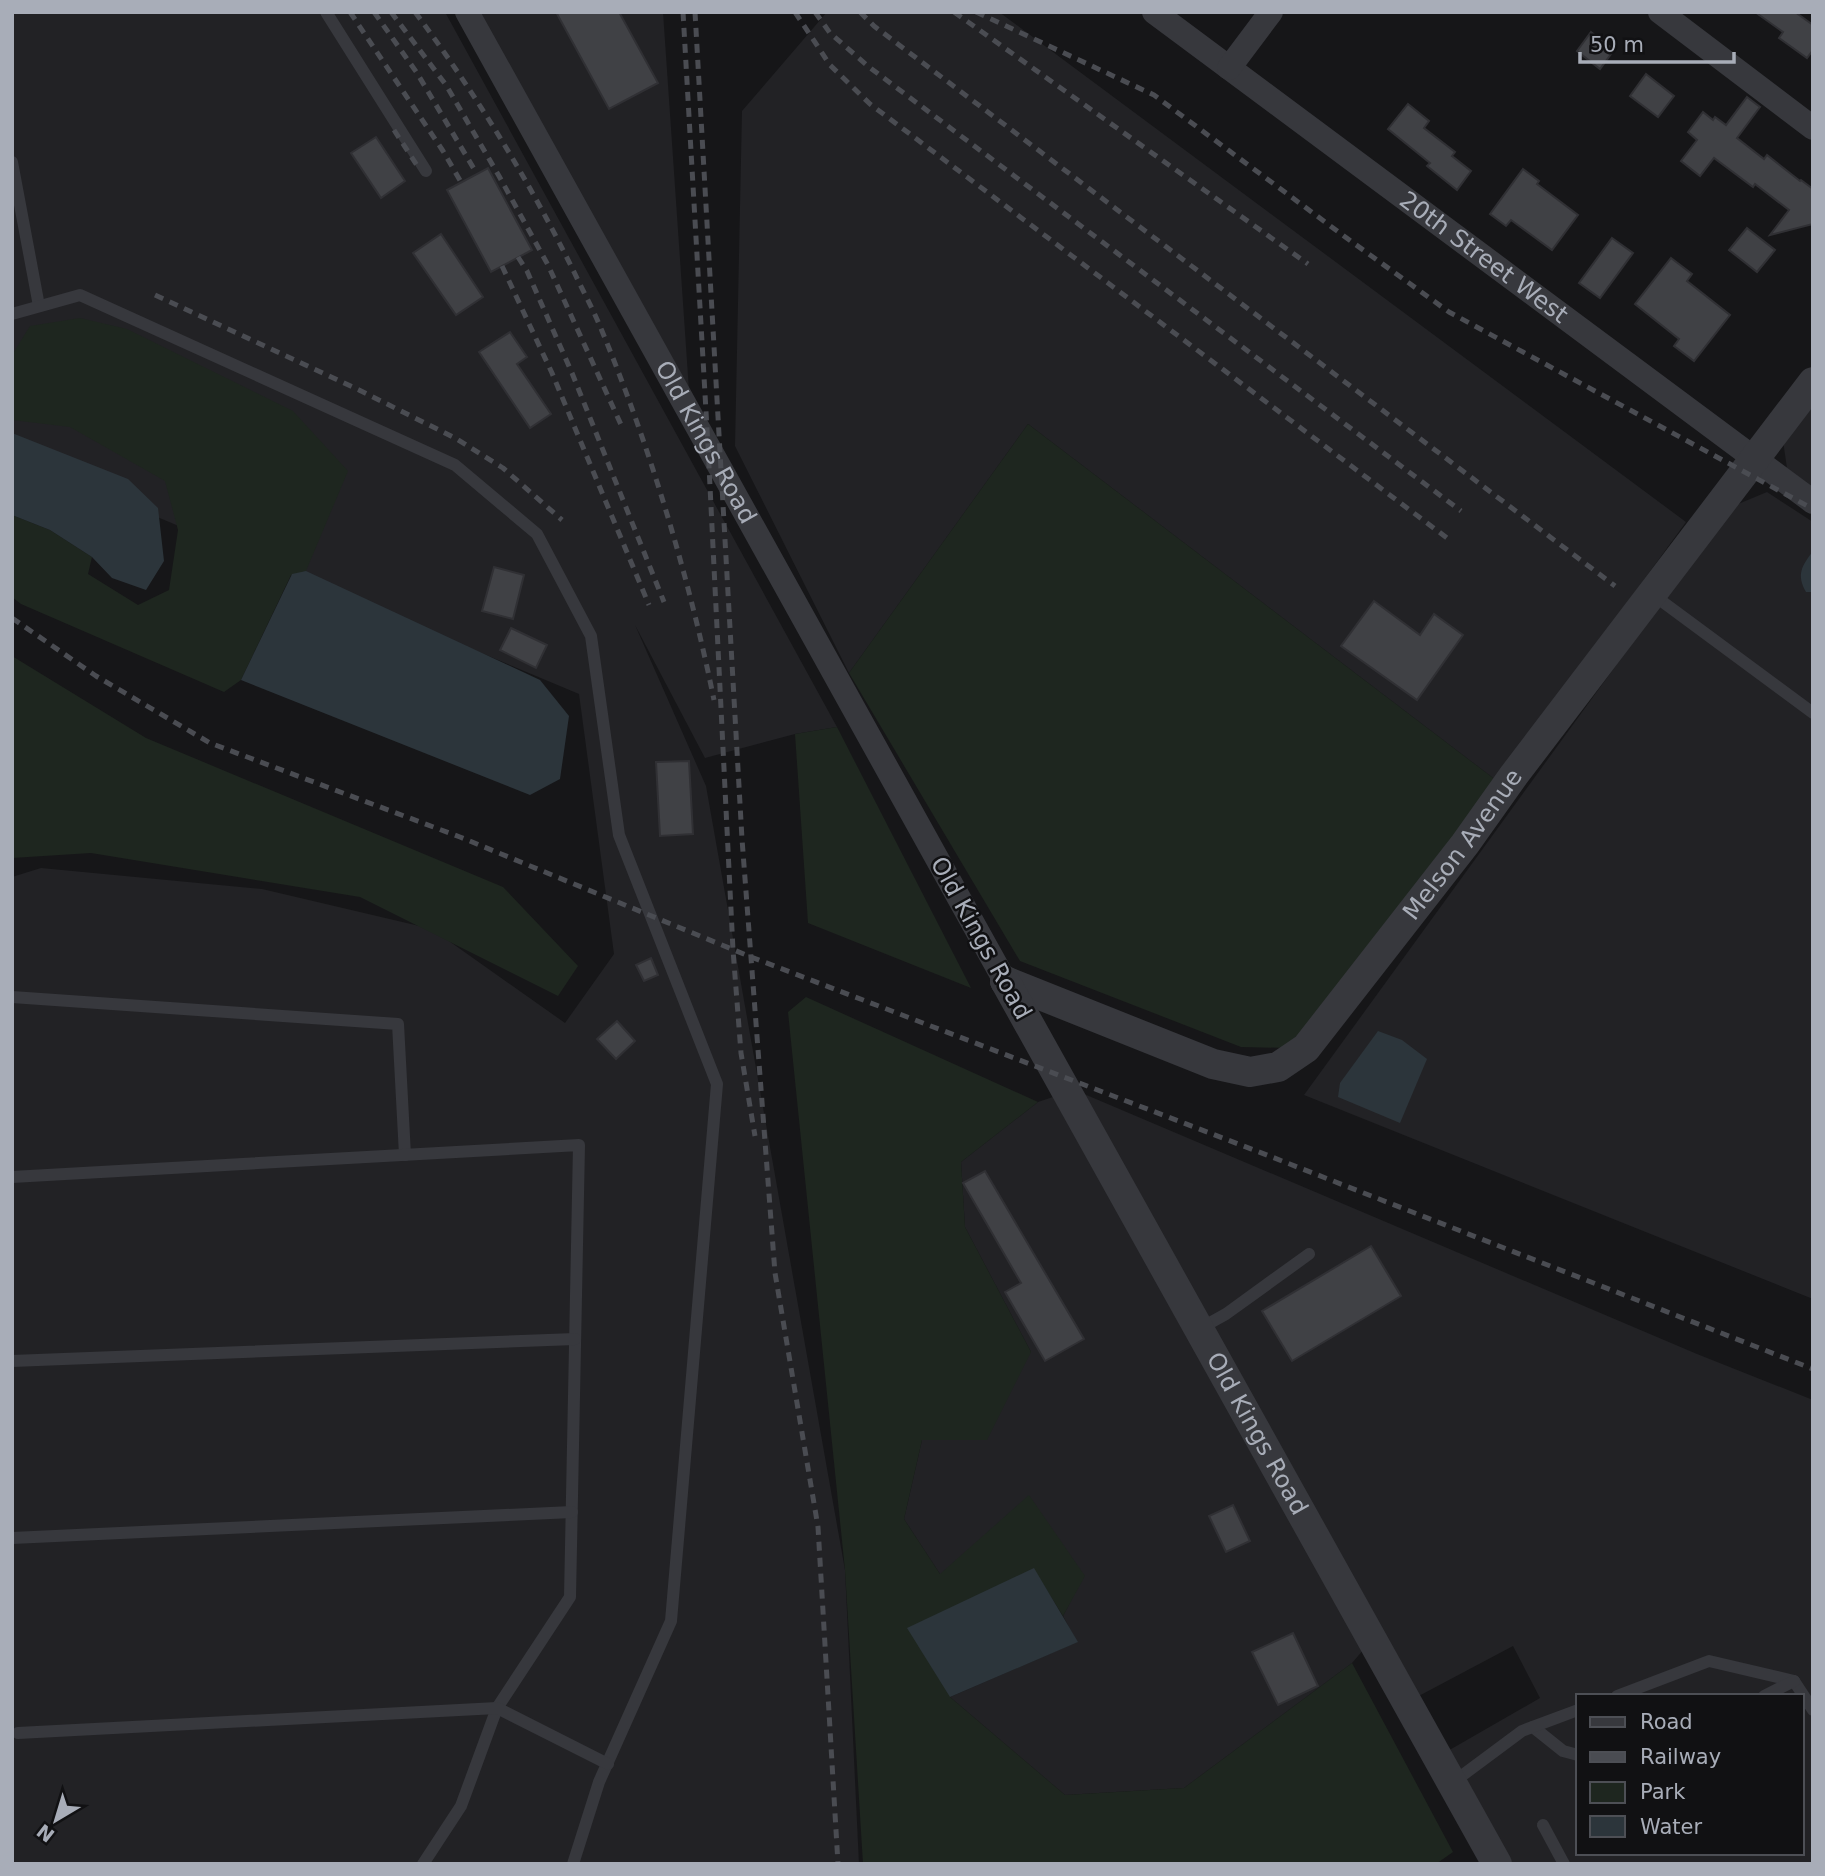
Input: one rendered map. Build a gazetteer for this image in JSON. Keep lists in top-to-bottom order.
{
  "streets": {
    "street": ["20th Street West", "Old Kings Road", "Melson Avenue"]
  },
  "crossings": [
    ["20th Street West", "Melson Avenue"],
    ["Old Kings Road", "Melson Avenue"]
  ],
  "legend": [
    "Road",
    "Railway",
    "Park",
    "Water"
  ],
  "scale_bar": "50 m",
  "north": "bottom left"
}
